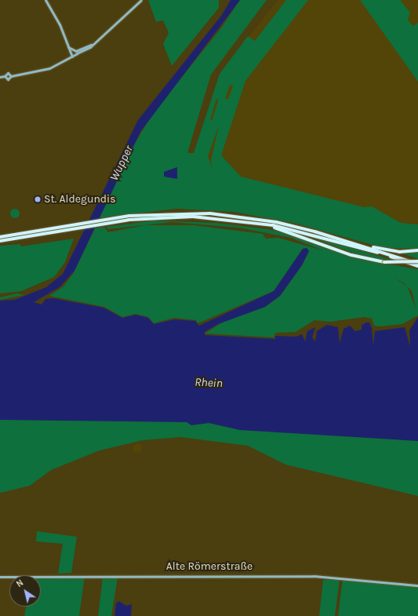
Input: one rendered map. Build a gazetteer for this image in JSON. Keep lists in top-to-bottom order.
{
  "streets": {
    "street": ["Alte Römerstraße"]
  },
  "water": ["Wupper", "Rhein"],
  "places": ["St. Aldegundis"],
  "north": "top left"
}
